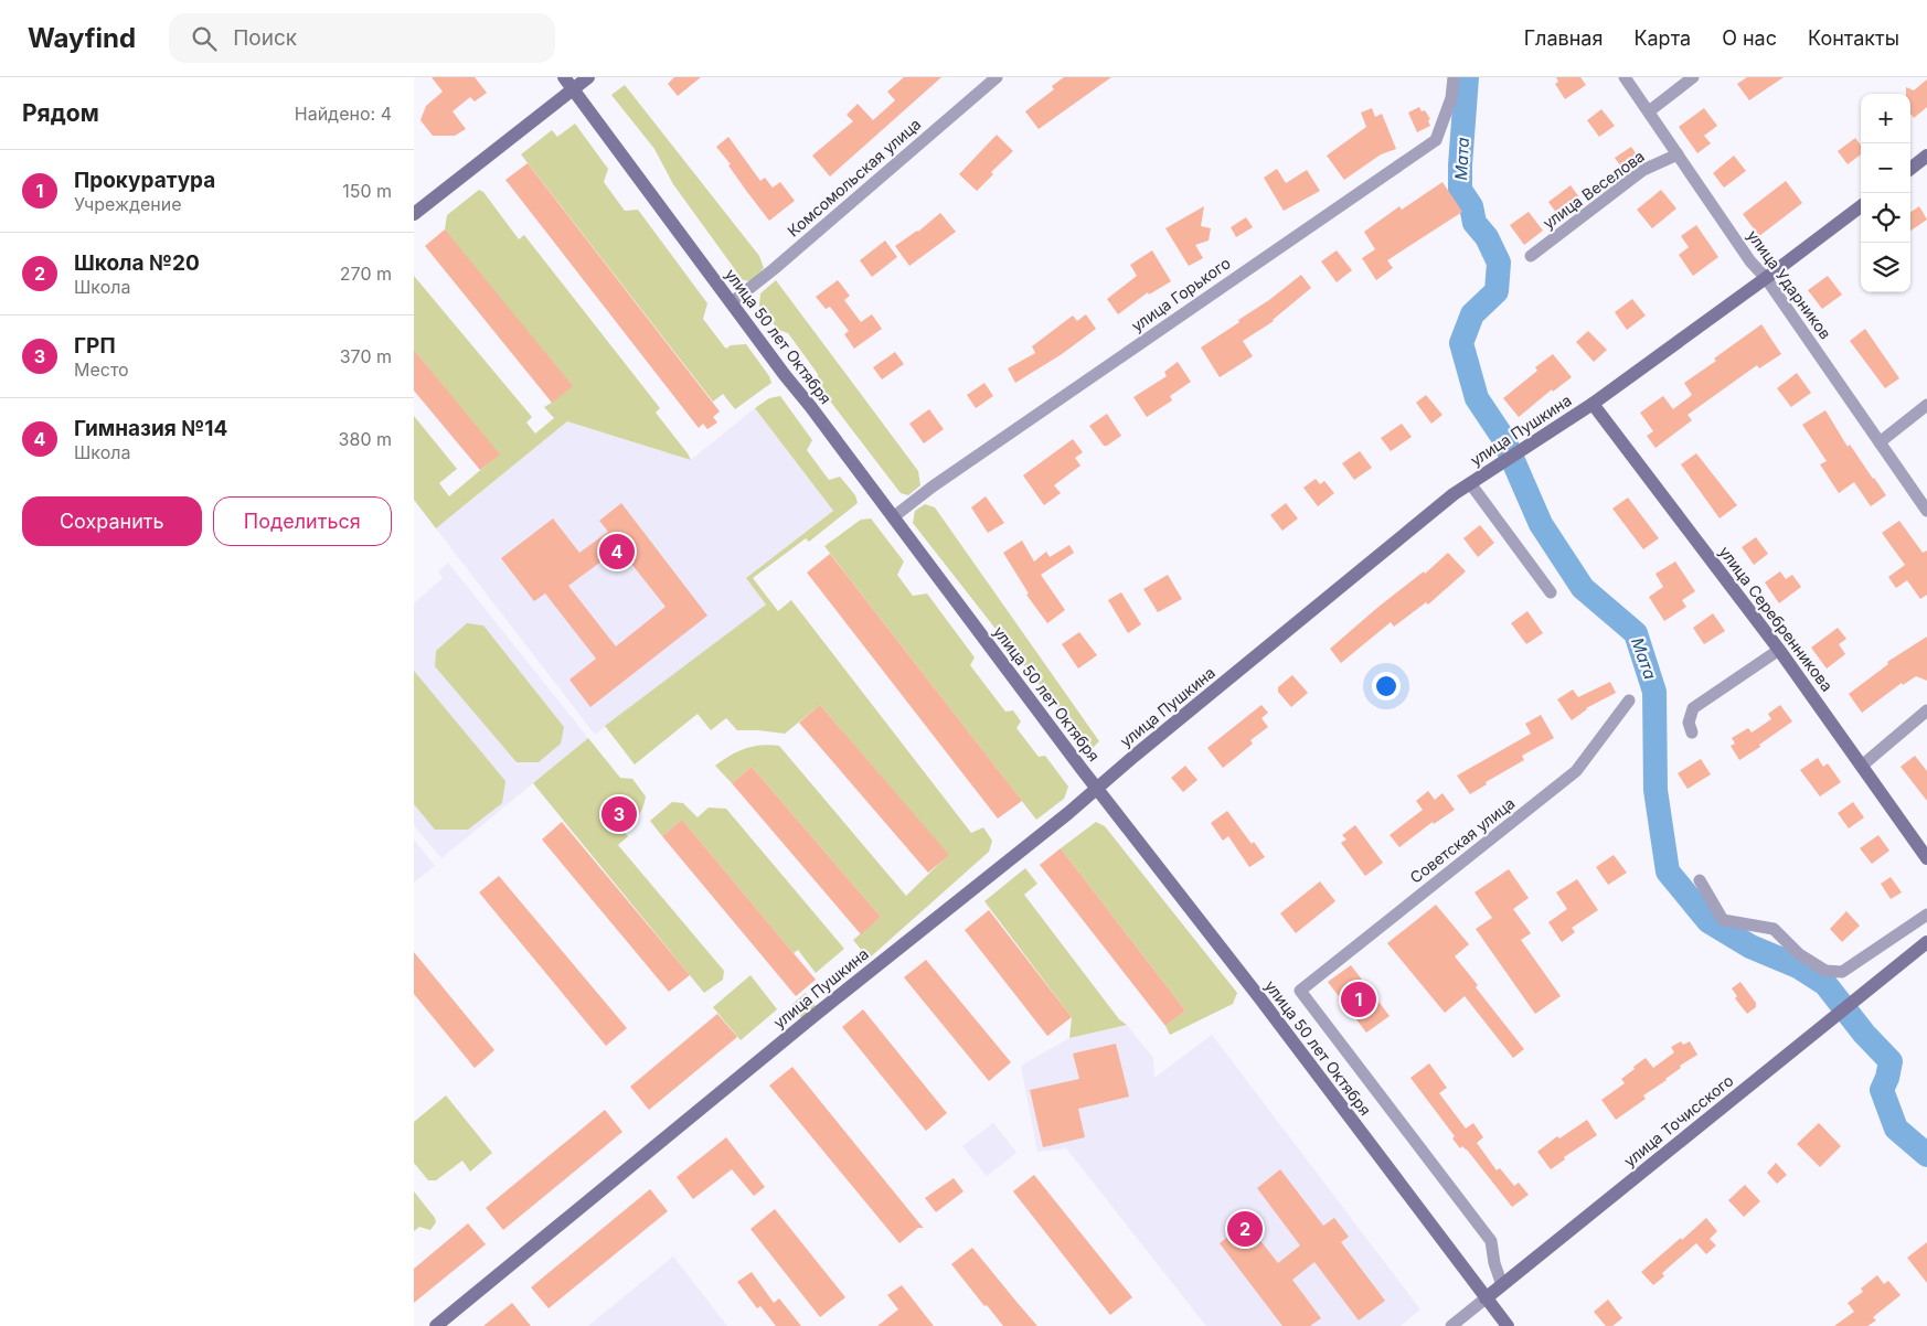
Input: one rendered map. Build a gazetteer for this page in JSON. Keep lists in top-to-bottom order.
{
  "streets": {
    "main road": [
      "улица 50 лет Октября",
      "улица Пушкина",
      "улица Серебренникова",
      "улица Точисского"
    ],
    "street": [
      "Комсомольская улица",
      "улица Веселова",
      "улица Ударников",
      "улица Горького",
      "Советская улица"
    ]
  },
  "crossings": [
    ["Комсомольская улица", "улица 50 лет Октября"],
    ["улица Веселова", "улица Ударников"],
    ["улица Ударников", "улица Пушкина"],
    ["улица Горького", "улица 50 лет Октября"],
    ["улица 50 лет Октября", "улица Пушкина"],
    ["улица 50 лет Октября", "улица Точисского"],
    ["улица Пушкина", "улица Серебренникова"],
    ["Советская улица", "улица Точисского"]
  ],
  "water": ["Мата"],
  "page": {
    "header": "Wayfind",
    "search": "Поиск",
    "nav": [
      "Главная",
      "Карта",
      "О нас",
      "Контакты"
    ],
    "heading": ["Рядом", "Найдено: 4"],
    "map_buttons": ["+", "−"],
    "list": [
      {
        "mark": "1",
        "name": "Прокуратура",
        "note": "Учреждение",
        "value": "150 m"
      },
      {
        "mark": "2",
        "name": "Школа №20",
        "note": "Школа",
        "value": "270 m"
      },
      {
        "mark": "3",
        "name": "ГРП",
        "note": "Место",
        "value": "370 m"
      },
      {
        "mark": "4",
        "name": "Гимназия №14",
        "note": "Школа",
        "value": "380 m"
      }
    ],
    "buttons": ["Сохранить", "Поделиться"],
    "pins": [
      "4",
      "3",
      "1",
      "2"
    ]
  }
}
